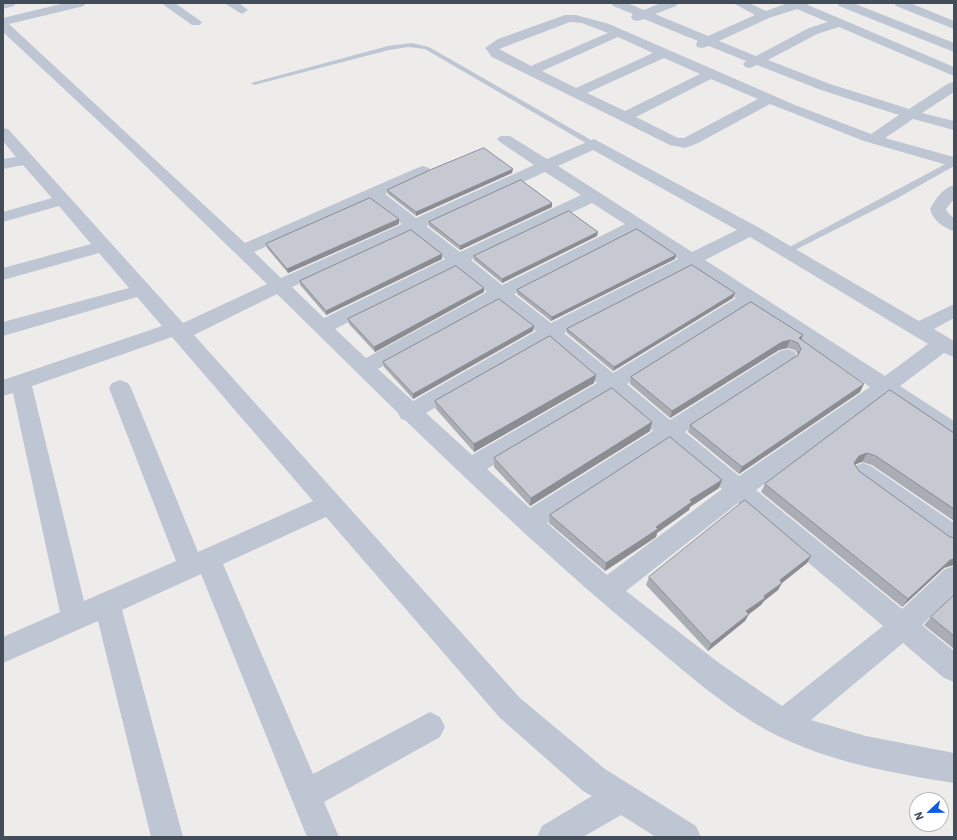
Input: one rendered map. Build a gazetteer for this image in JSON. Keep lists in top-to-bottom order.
{
  "north": "left"
}
